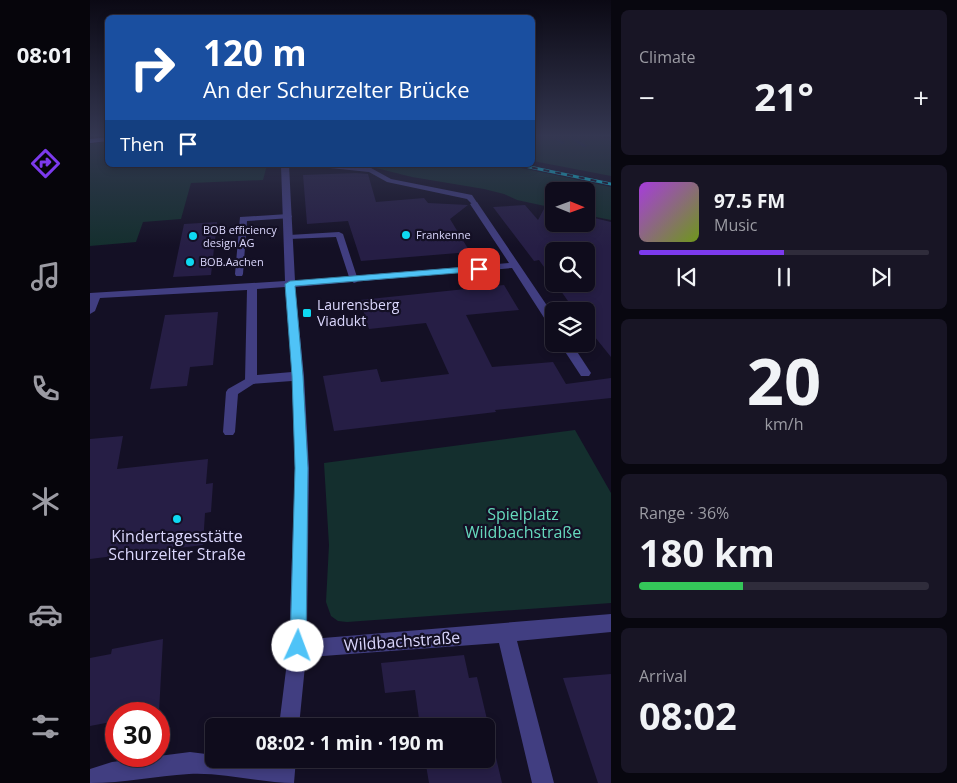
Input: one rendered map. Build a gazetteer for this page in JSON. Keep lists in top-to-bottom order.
{
  "streets": {
    "street": ["Wildbachstraße"]
  },
  "parks": ["Spielplatz Wildbachstraße"],
  "places": {
    "other": [
      "Frankenne",
      "BOB efficiency design AG",
      "BOB.Aachen",
      "Kindertagesstätte Schurzelter Straße"
    ],
    "transit": ["Laurensberg Viadukt"]
  },
  "north": "right",
  "page": {
    "tabs": "08:01",
    "tile": [
      "Climate",
      ["20", "km/h"],
      ["Range · 36%", "180 km"],
      ["Arrival", "08:02"]
    ],
    "turn": ["120 m", "An der Schurzelter Brücke"],
    "heat": ["−", "21°", "+"],
    "then": "Then",
    "song": ["97.5 FM", "Music"],
    "limit": "30",
    "trip": "08:02 · 1 min · 190 m"
  }
}
